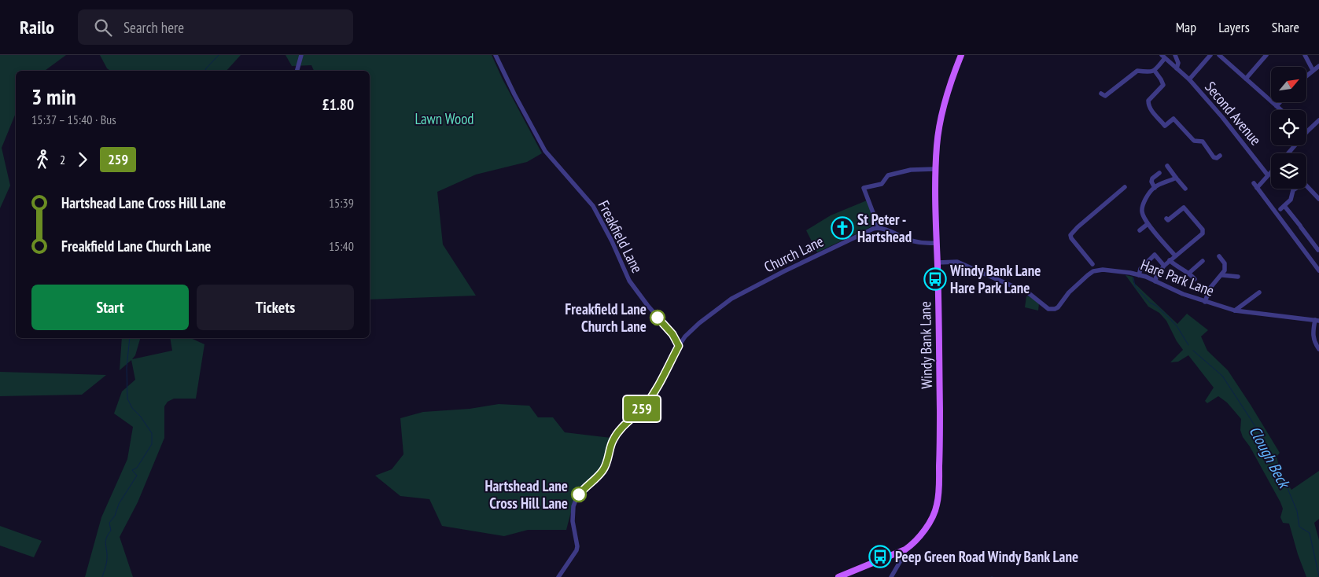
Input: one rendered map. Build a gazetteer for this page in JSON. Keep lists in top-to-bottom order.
{
  "streets": {
    "main road": ["Windy Bank Lane"],
    "street": [
      "Second Avenue",
      "Freakfield Lane",
      "Church Lane",
      "Hare Park Lane"
    ]
  },
  "crossings": [
    ["Freakfield Lane", "Church Lane"]
  ],
  "water": ["Clough Beck"],
  "parks": ["Lawn Wood"],
  "places": {
    "church": ["St Peter - Hartshead"],
    "bus stop": ["Windy Bank Lane Hare Park Lane", "Peep Green Road Windy Bank Lane"],
    "other": ["Freakfield Lane Church Lane", "Hartshead Lane Cross Hill Lane"]
  },
  "lines": ["bus line 259"],
  "north": "top right",
  "page": {
    "header": "Railo",
    "search": "Search here",
    "nav": ["Map", "Layers", "Share"],
    "on_map": "259",
    "heading": ["3 min", "15:37 – 15:40 · Bus", "£1.80"],
    "legs": ["2", "259"],
    "list": [
      {
        "name": "Hartshead Lane Cross Hill Lane",
        "value": "15:39"
      },
      {
        "name": "Freakfield Lane Church Lane",
        "value": "15:40"
      }
    ],
    "buttons": ["Start", "Tickets"]
  }
}
